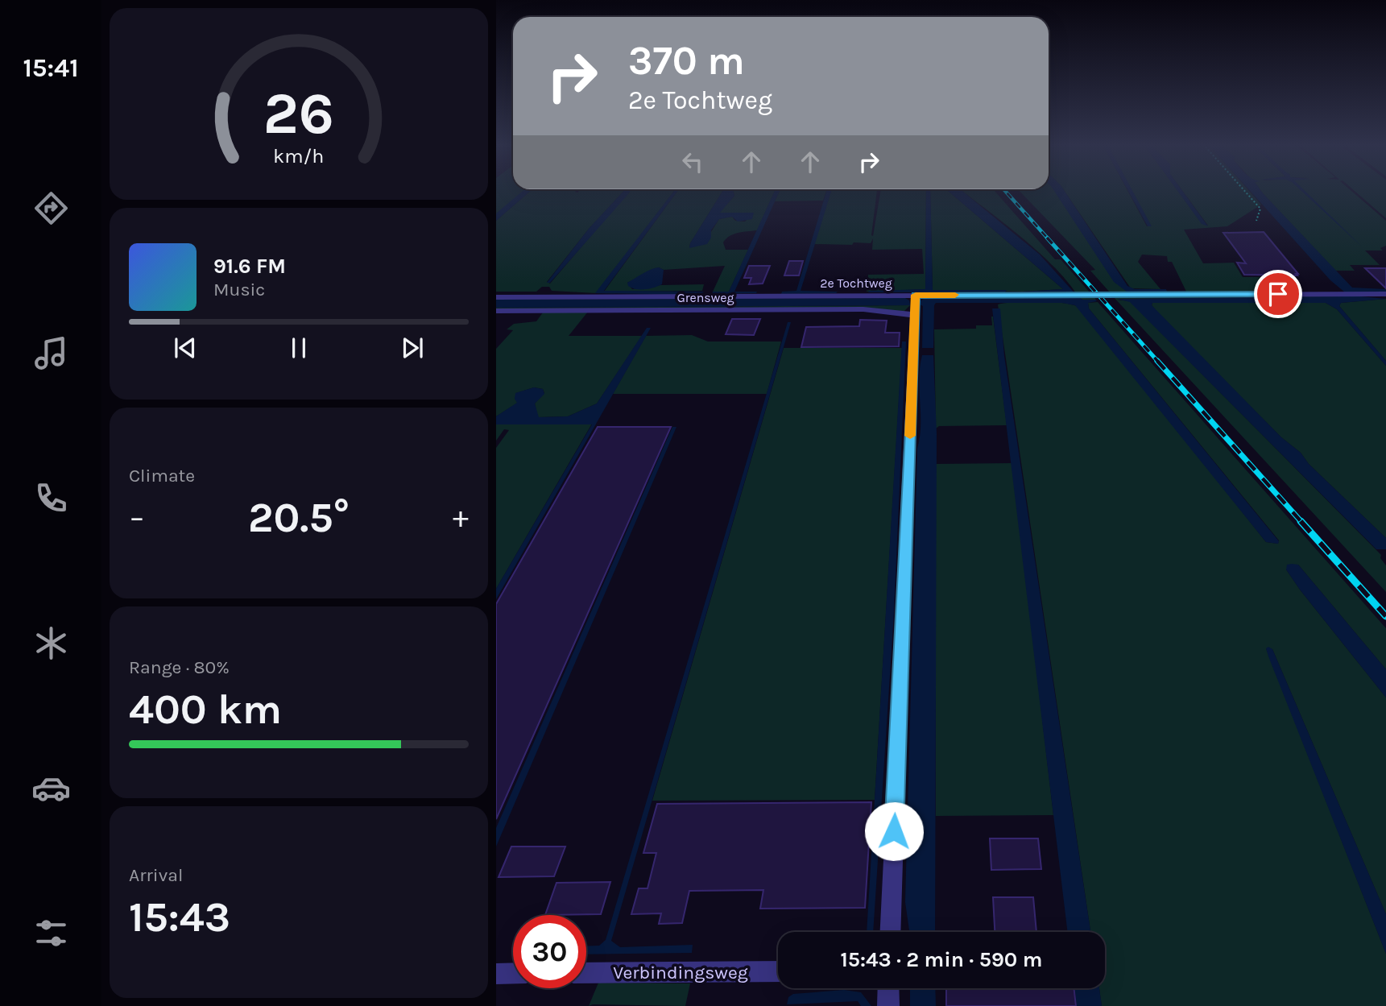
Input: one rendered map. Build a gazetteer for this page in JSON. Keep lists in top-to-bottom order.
{
  "streets": {
    "street": ["2e Tochtweg", "Grensweg", "Verbindingsweg"]
  },
  "page": {
    "tabs": "15:41",
    "turn": ["370 m", "2e Tochtweg"],
    "song": ["91.6 FM", "Music"],
    "tile": [
      "Climate",
      ["Range · 80%", "400 km"],
      ["Arrival", "15:43"]
    ],
    "heat": ["−", "20.5°", "+"],
    "limit": "30",
    "trip": "15:43 · 2 min · 590 m",
    "gauge": ["26", "km/h"]
  }
}
